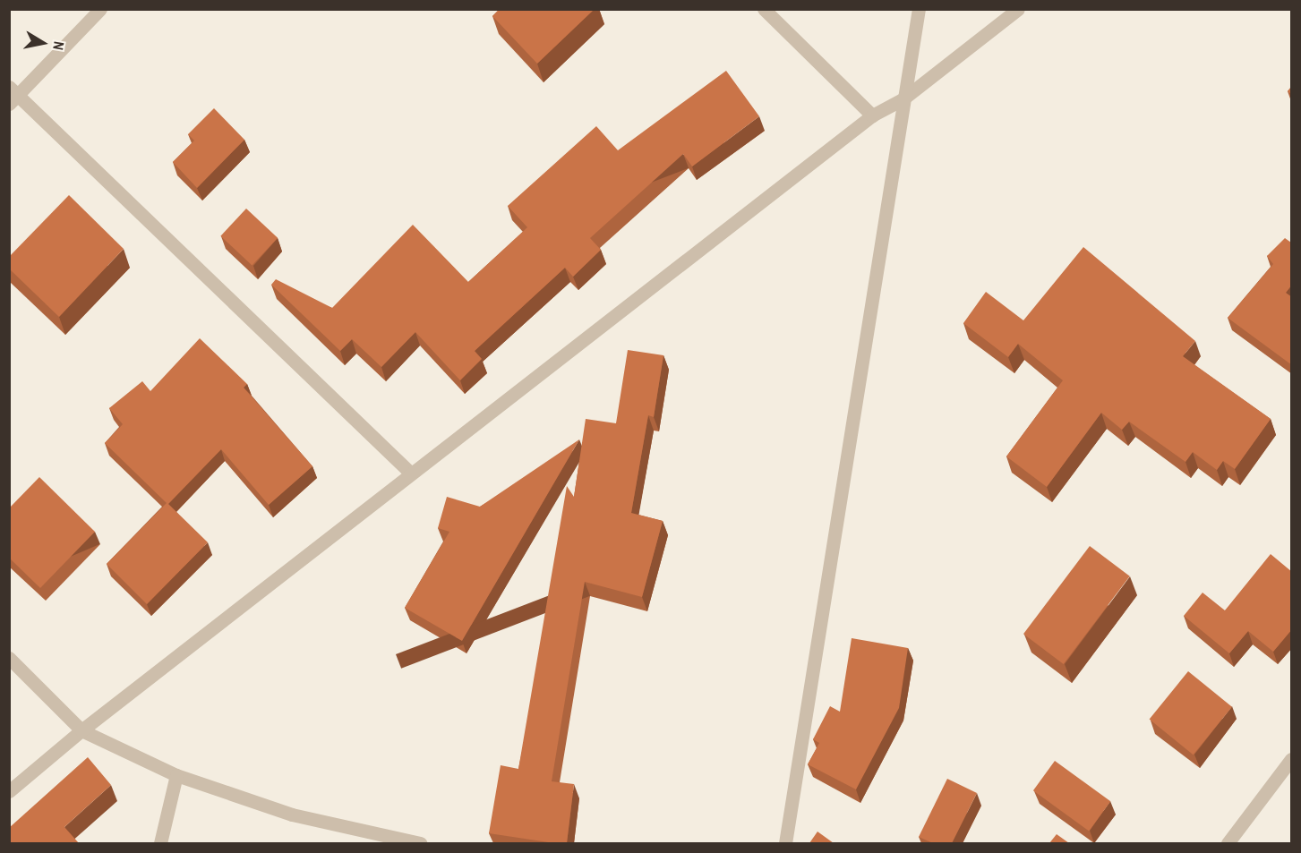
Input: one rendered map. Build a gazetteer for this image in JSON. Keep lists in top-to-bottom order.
{
  "north": "right"
}
